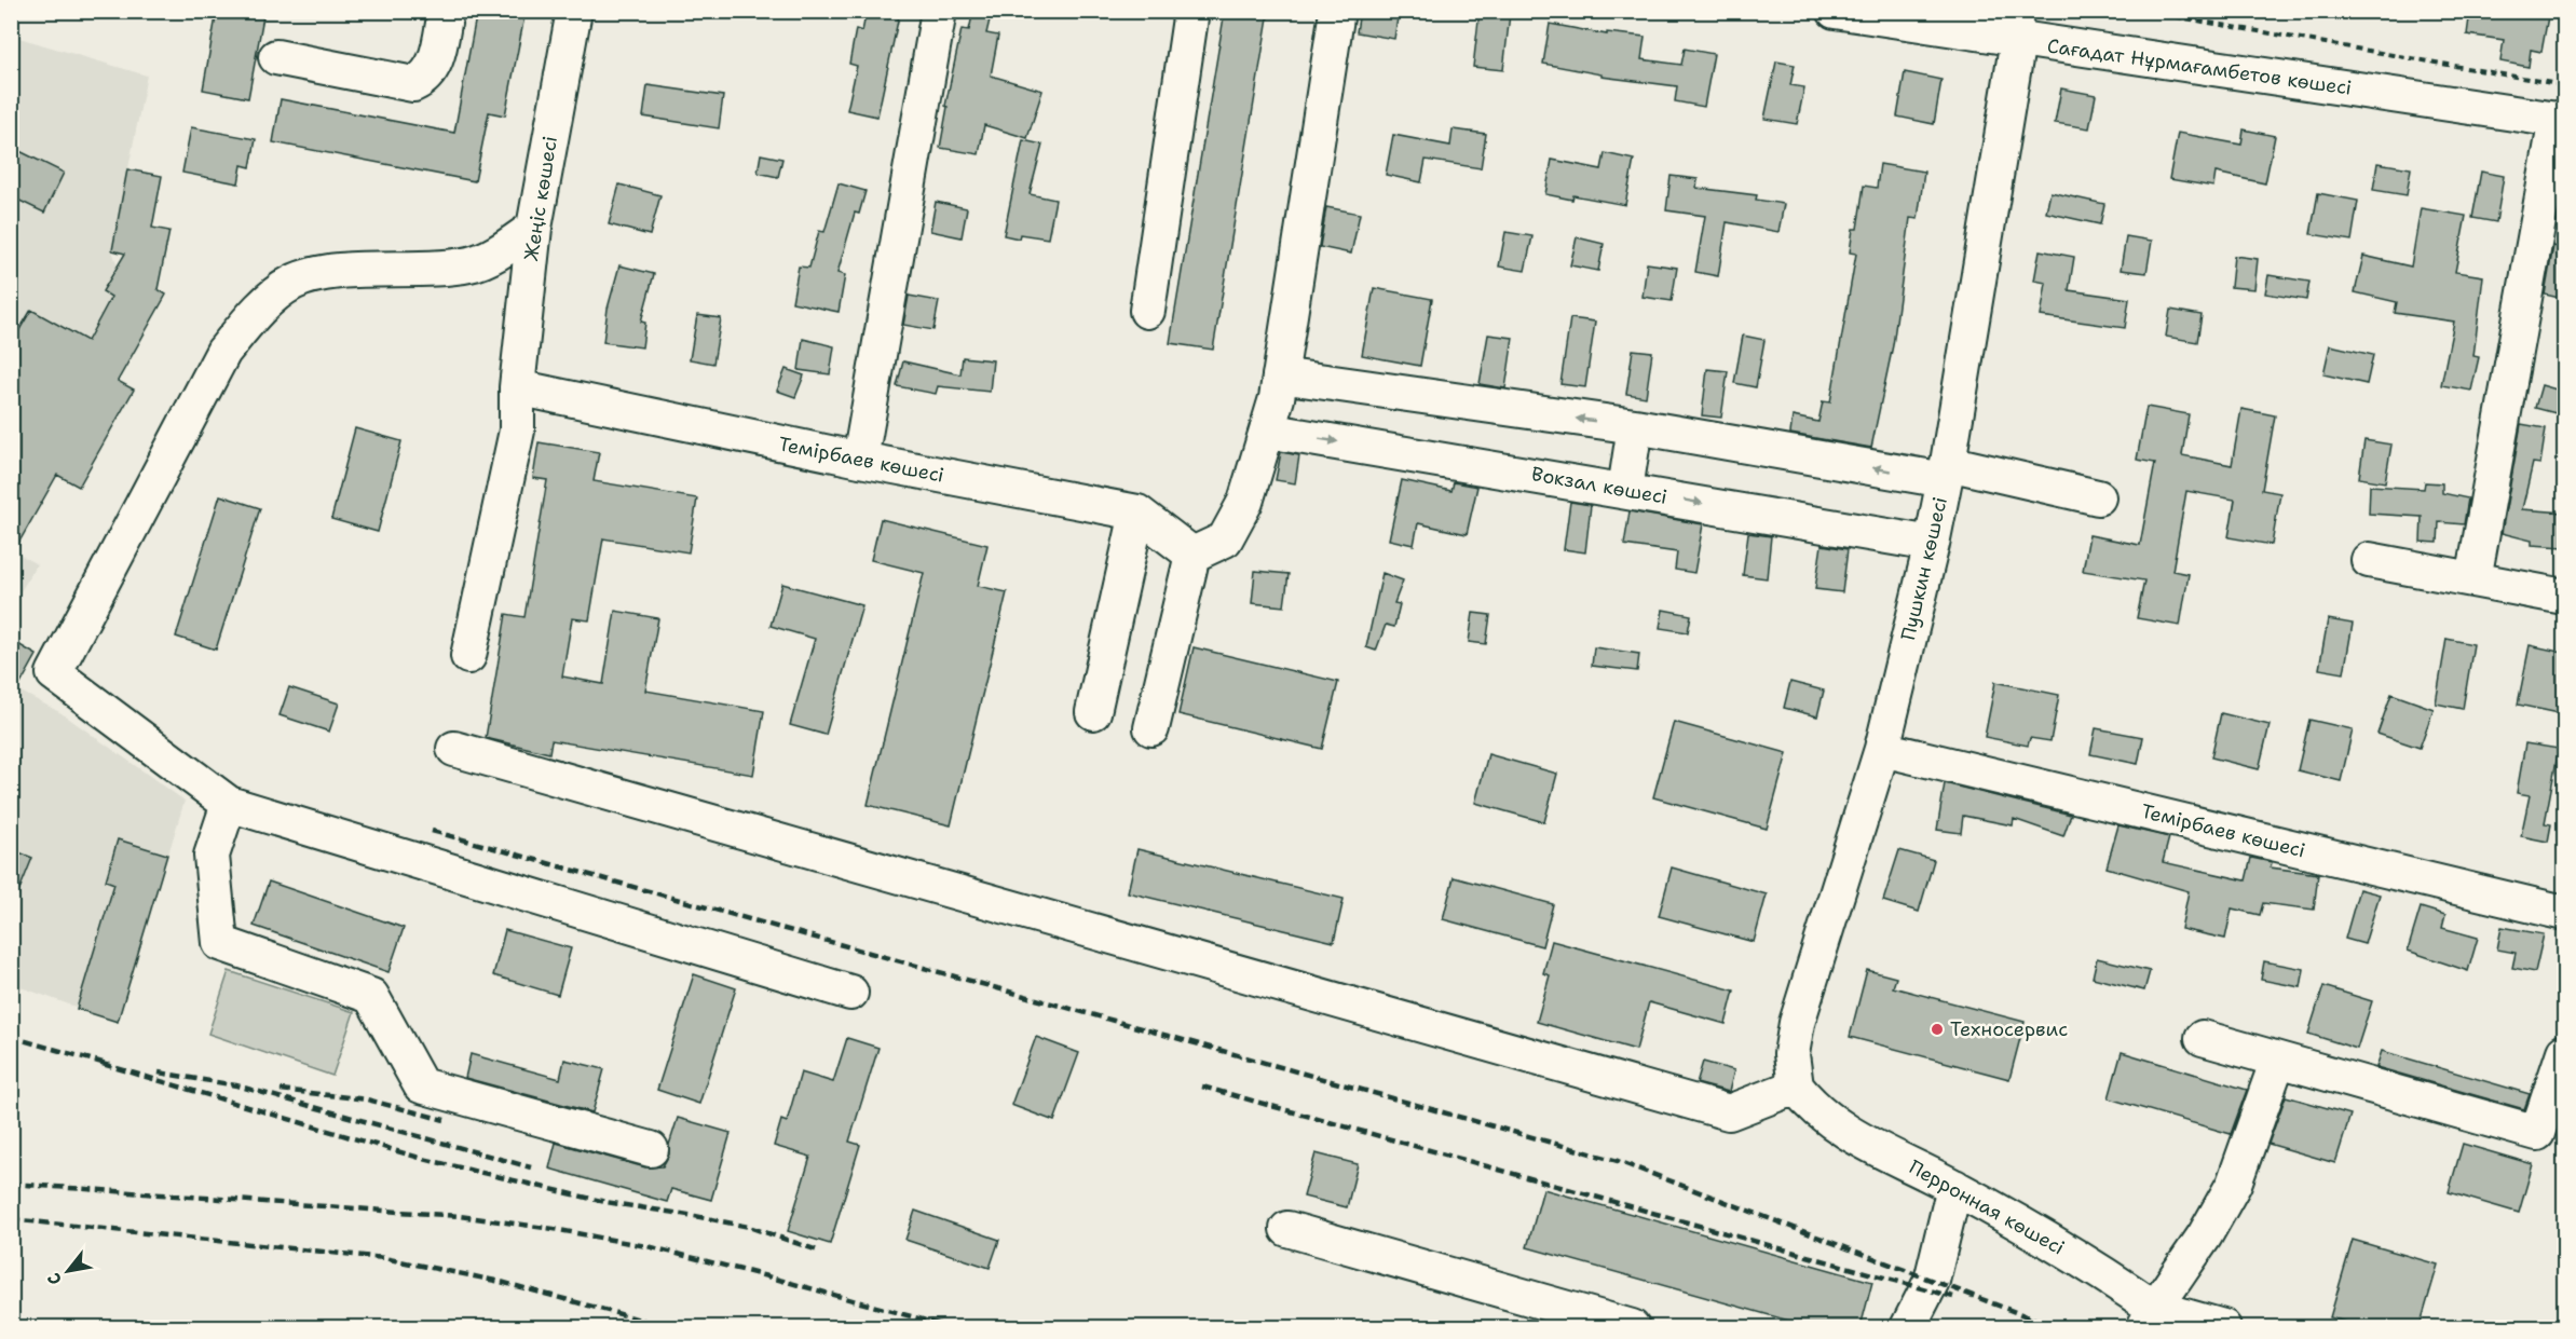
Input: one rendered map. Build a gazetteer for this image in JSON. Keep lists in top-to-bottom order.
{
  "streets": {
    "street": [
      "Сағадат Нұрмағамбетов көшесі",
      "Жеңіс көшесі",
      "Темірбаев көшесі",
      "Вокзал көшесі",
      "Пушкин көшесі",
      "Перронная көшесі"
    ]
  },
  "crossings": [
    ["Сағадат Нұрмағамбетов көшесі", "Пушкин көшесі"],
    ["Жеңіс көшесі", "Темірбаев көшесі"],
    ["Темірбаев көшесі", "Пушкин көшесі"],
    ["Вокзал көшесі", "Пушкин көшесі"],
    ["Пушкин көшесі", "Перронная көшесі"]
  ],
  "places": ["Техносервис"],
  "north": "bottom left"
}
